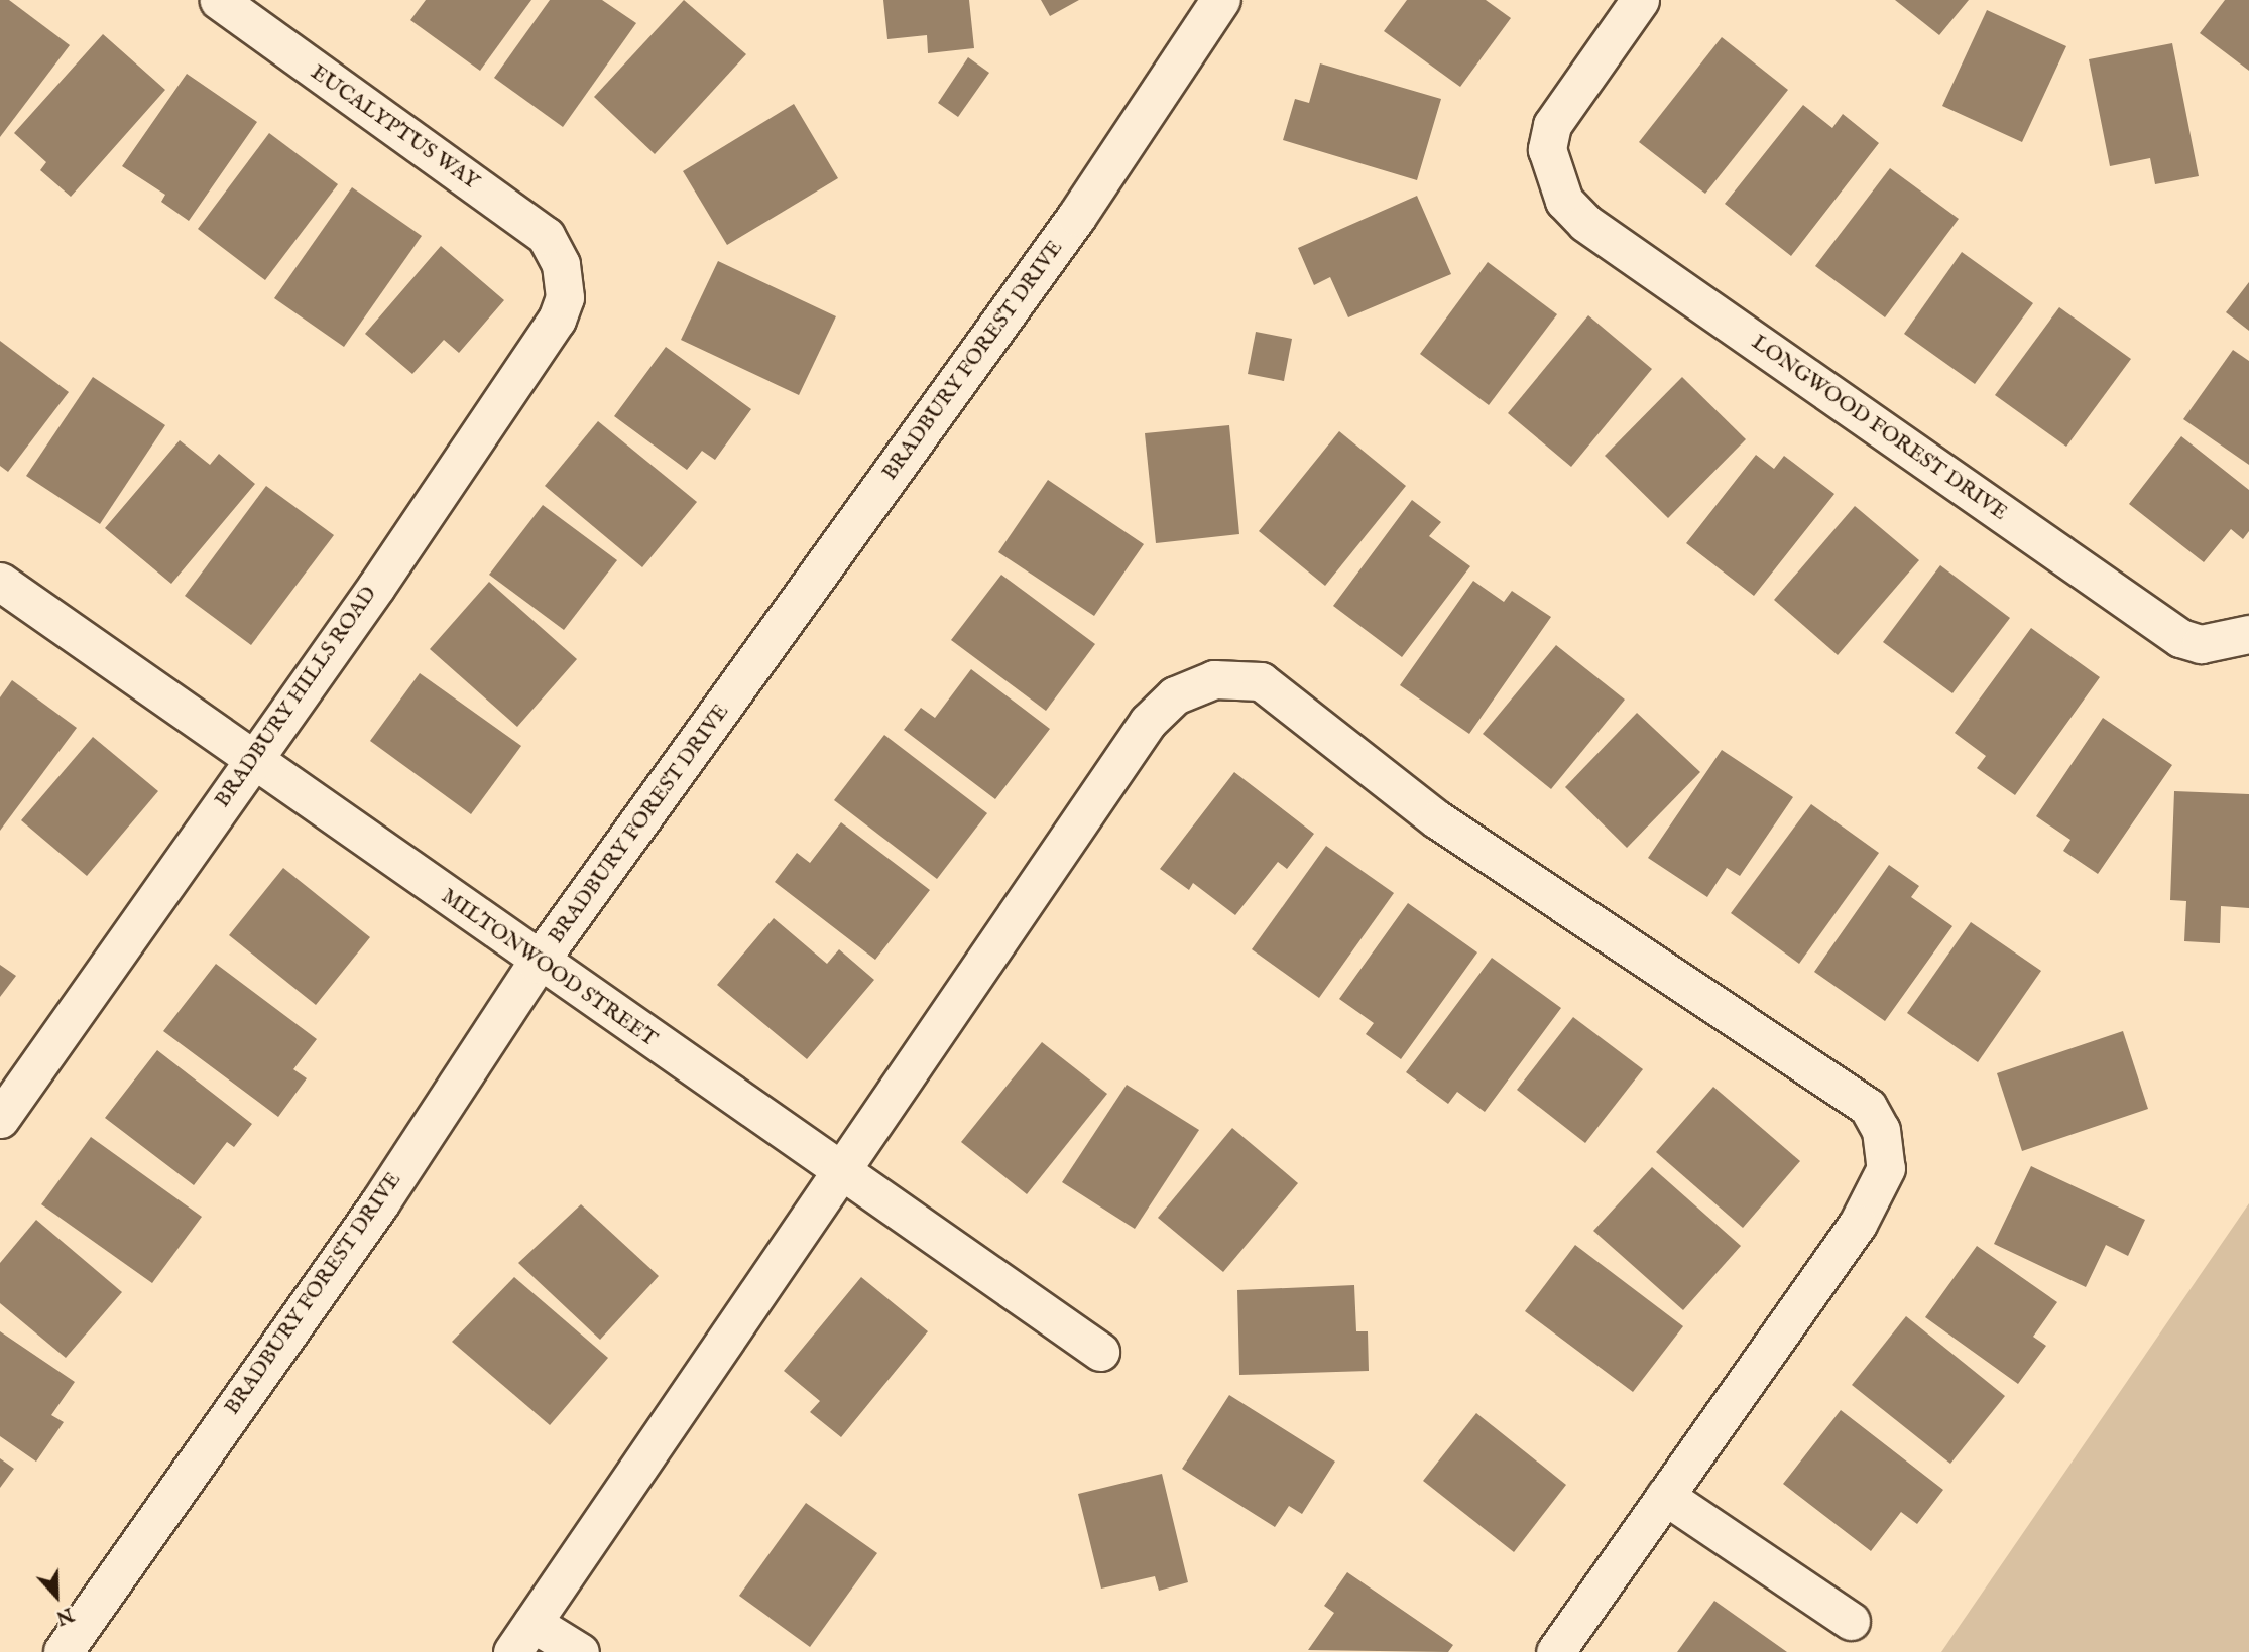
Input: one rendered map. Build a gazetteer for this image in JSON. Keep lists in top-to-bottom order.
{
  "streets": {
    "street": [
      "EUCALYPTUS WAY",
      "BRADBURY FOREST DRIVE",
      "LONGWOOD FOREST DRIVE",
      "BRADBURY HILLS ROAD",
      "MILTONWOOD STREET"
    ]
  },
  "crossings": [
    ["EUCALYPTUS WAY", "BRADBURY HILLS ROAD"],
    ["BRADBURY FOREST DRIVE", "MILTONWOOD STREET"],
    ["BRADBURY HILLS ROAD", "MILTONWOOD STREET"]
  ],
  "north": "bottom"
}
